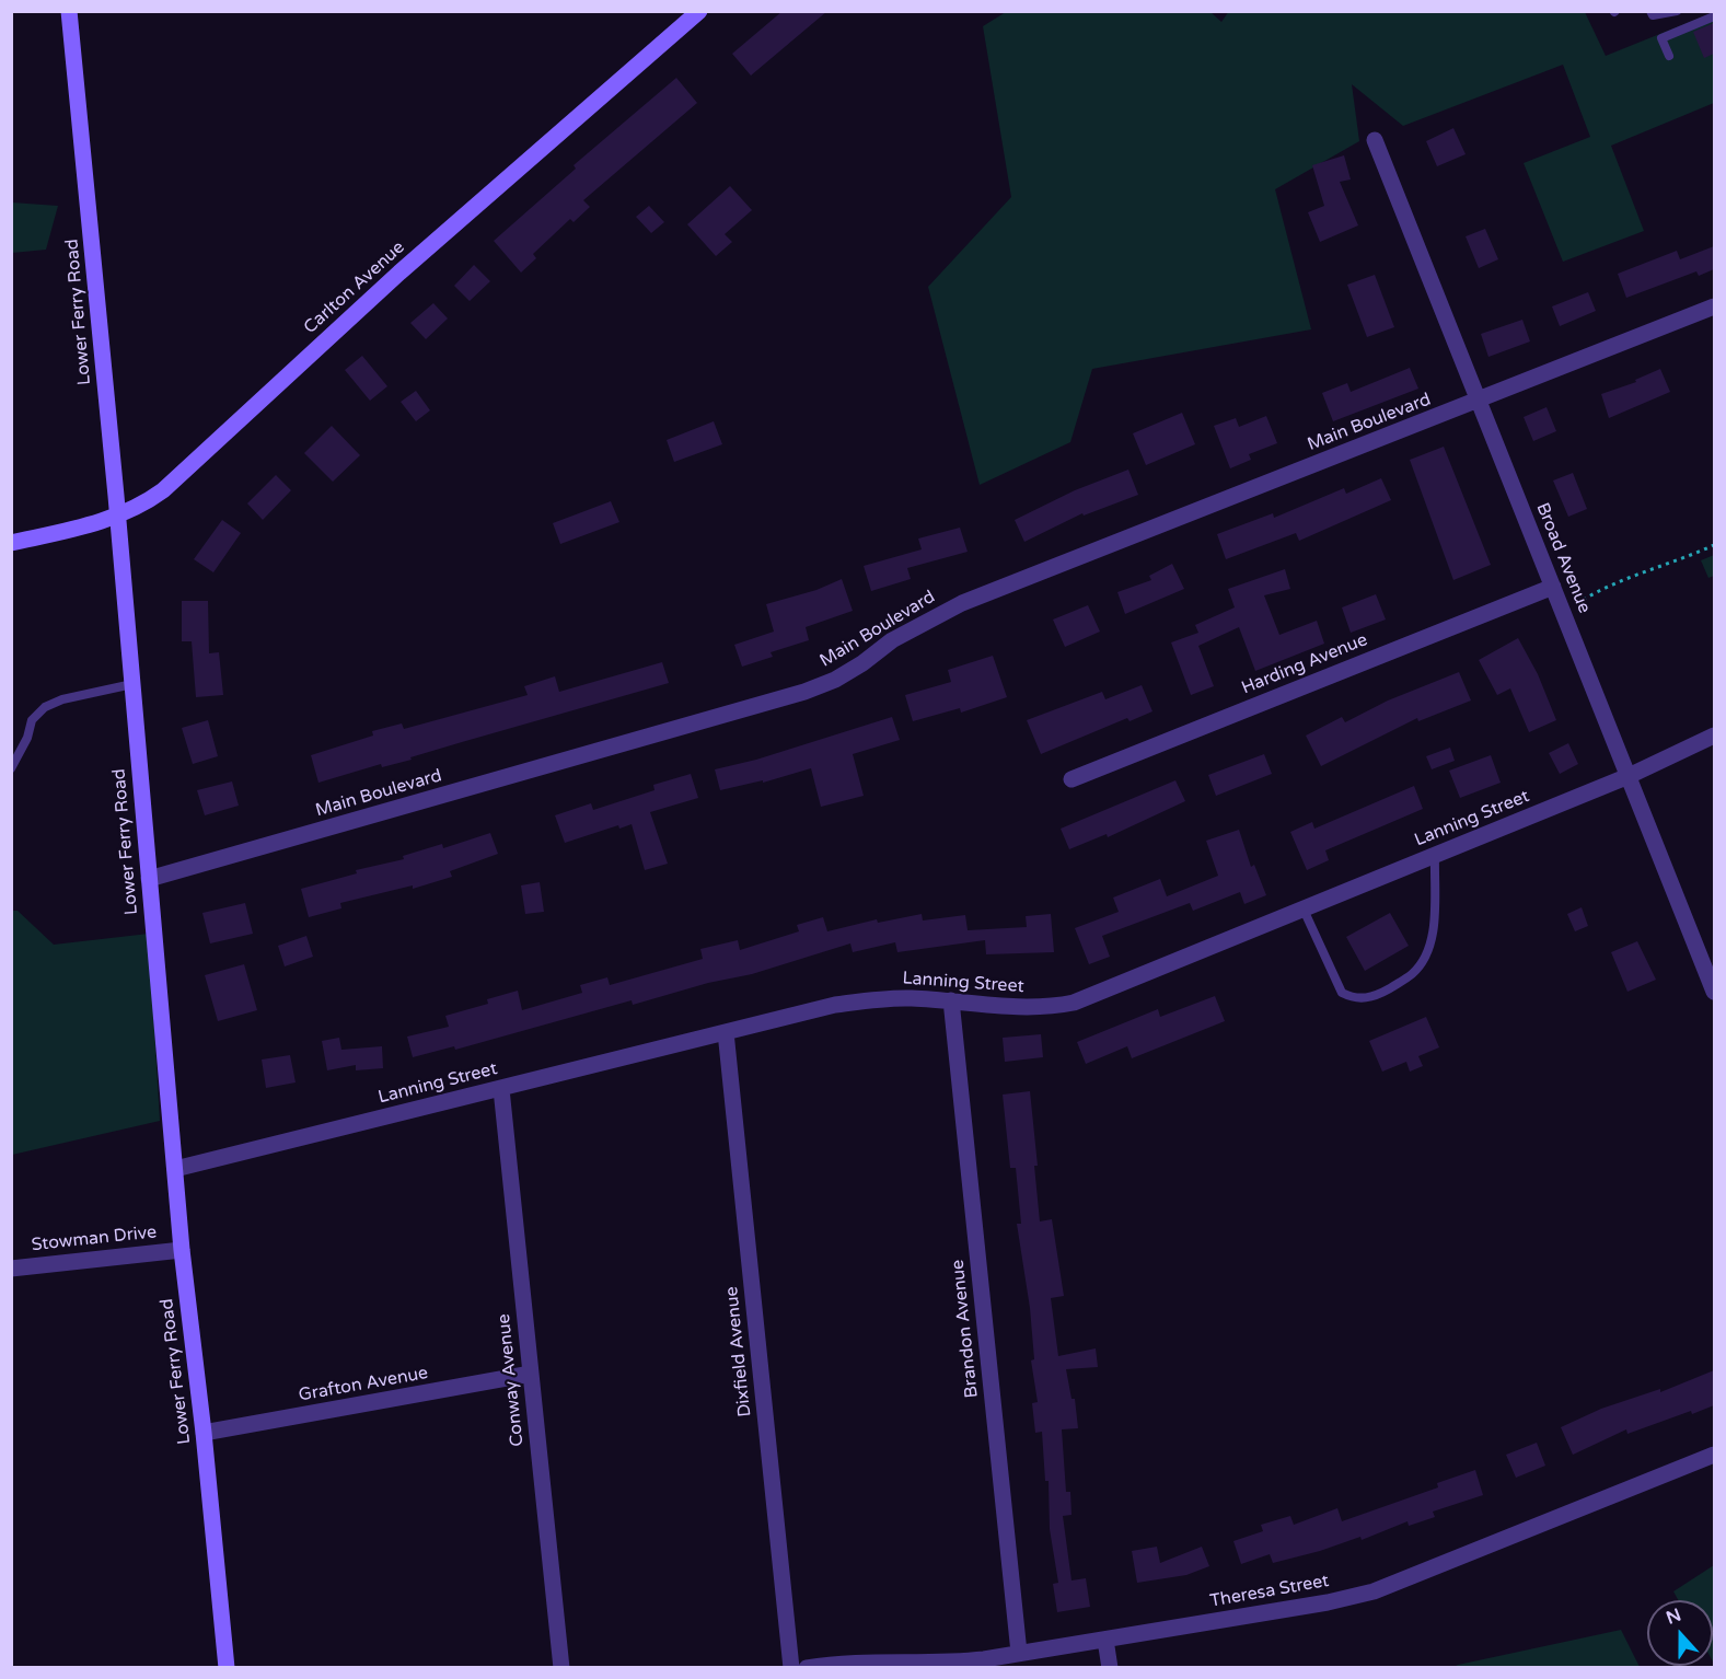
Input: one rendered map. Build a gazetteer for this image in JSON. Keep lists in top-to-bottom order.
{
  "streets": {
    "street": [
      "Carlton Avenue",
      "Lower Ferry Road",
      "Main Boulevard",
      "Broad Avenue",
      "Harding Avenue",
      "Lanning Street",
      "Stowman Drive",
      "Brandon Avenue",
      "Dixfield Avenue",
      "Conway Avenue",
      "Grafton Avenue",
      "Theresa Street"
    ]
  },
  "crossings": [
    ["Carlton Avenue", "Lower Ferry Road"],
    ["Lower Ferry Road", "Main Boulevard"],
    ["Lower Ferry Road", "Lanning Street"],
    ["Lower Ferry Road", "Stowman Drive"],
    ["Lower Ferry Road", "Grafton Avenue"],
    ["Main Boulevard", "Broad Avenue"],
    ["Broad Avenue", "Harding Avenue"],
    ["Broad Avenue", "Lanning Street"],
    ["Lanning Street", "Brandon Avenue"],
    ["Lanning Street", "Dixfield Avenue"],
    ["Lanning Street", "Conway Avenue"],
    ["Brandon Avenue", "Theresa Street"],
    ["Conway Avenue", "Grafton Avenue"]
  ],
  "north": "top"
}
